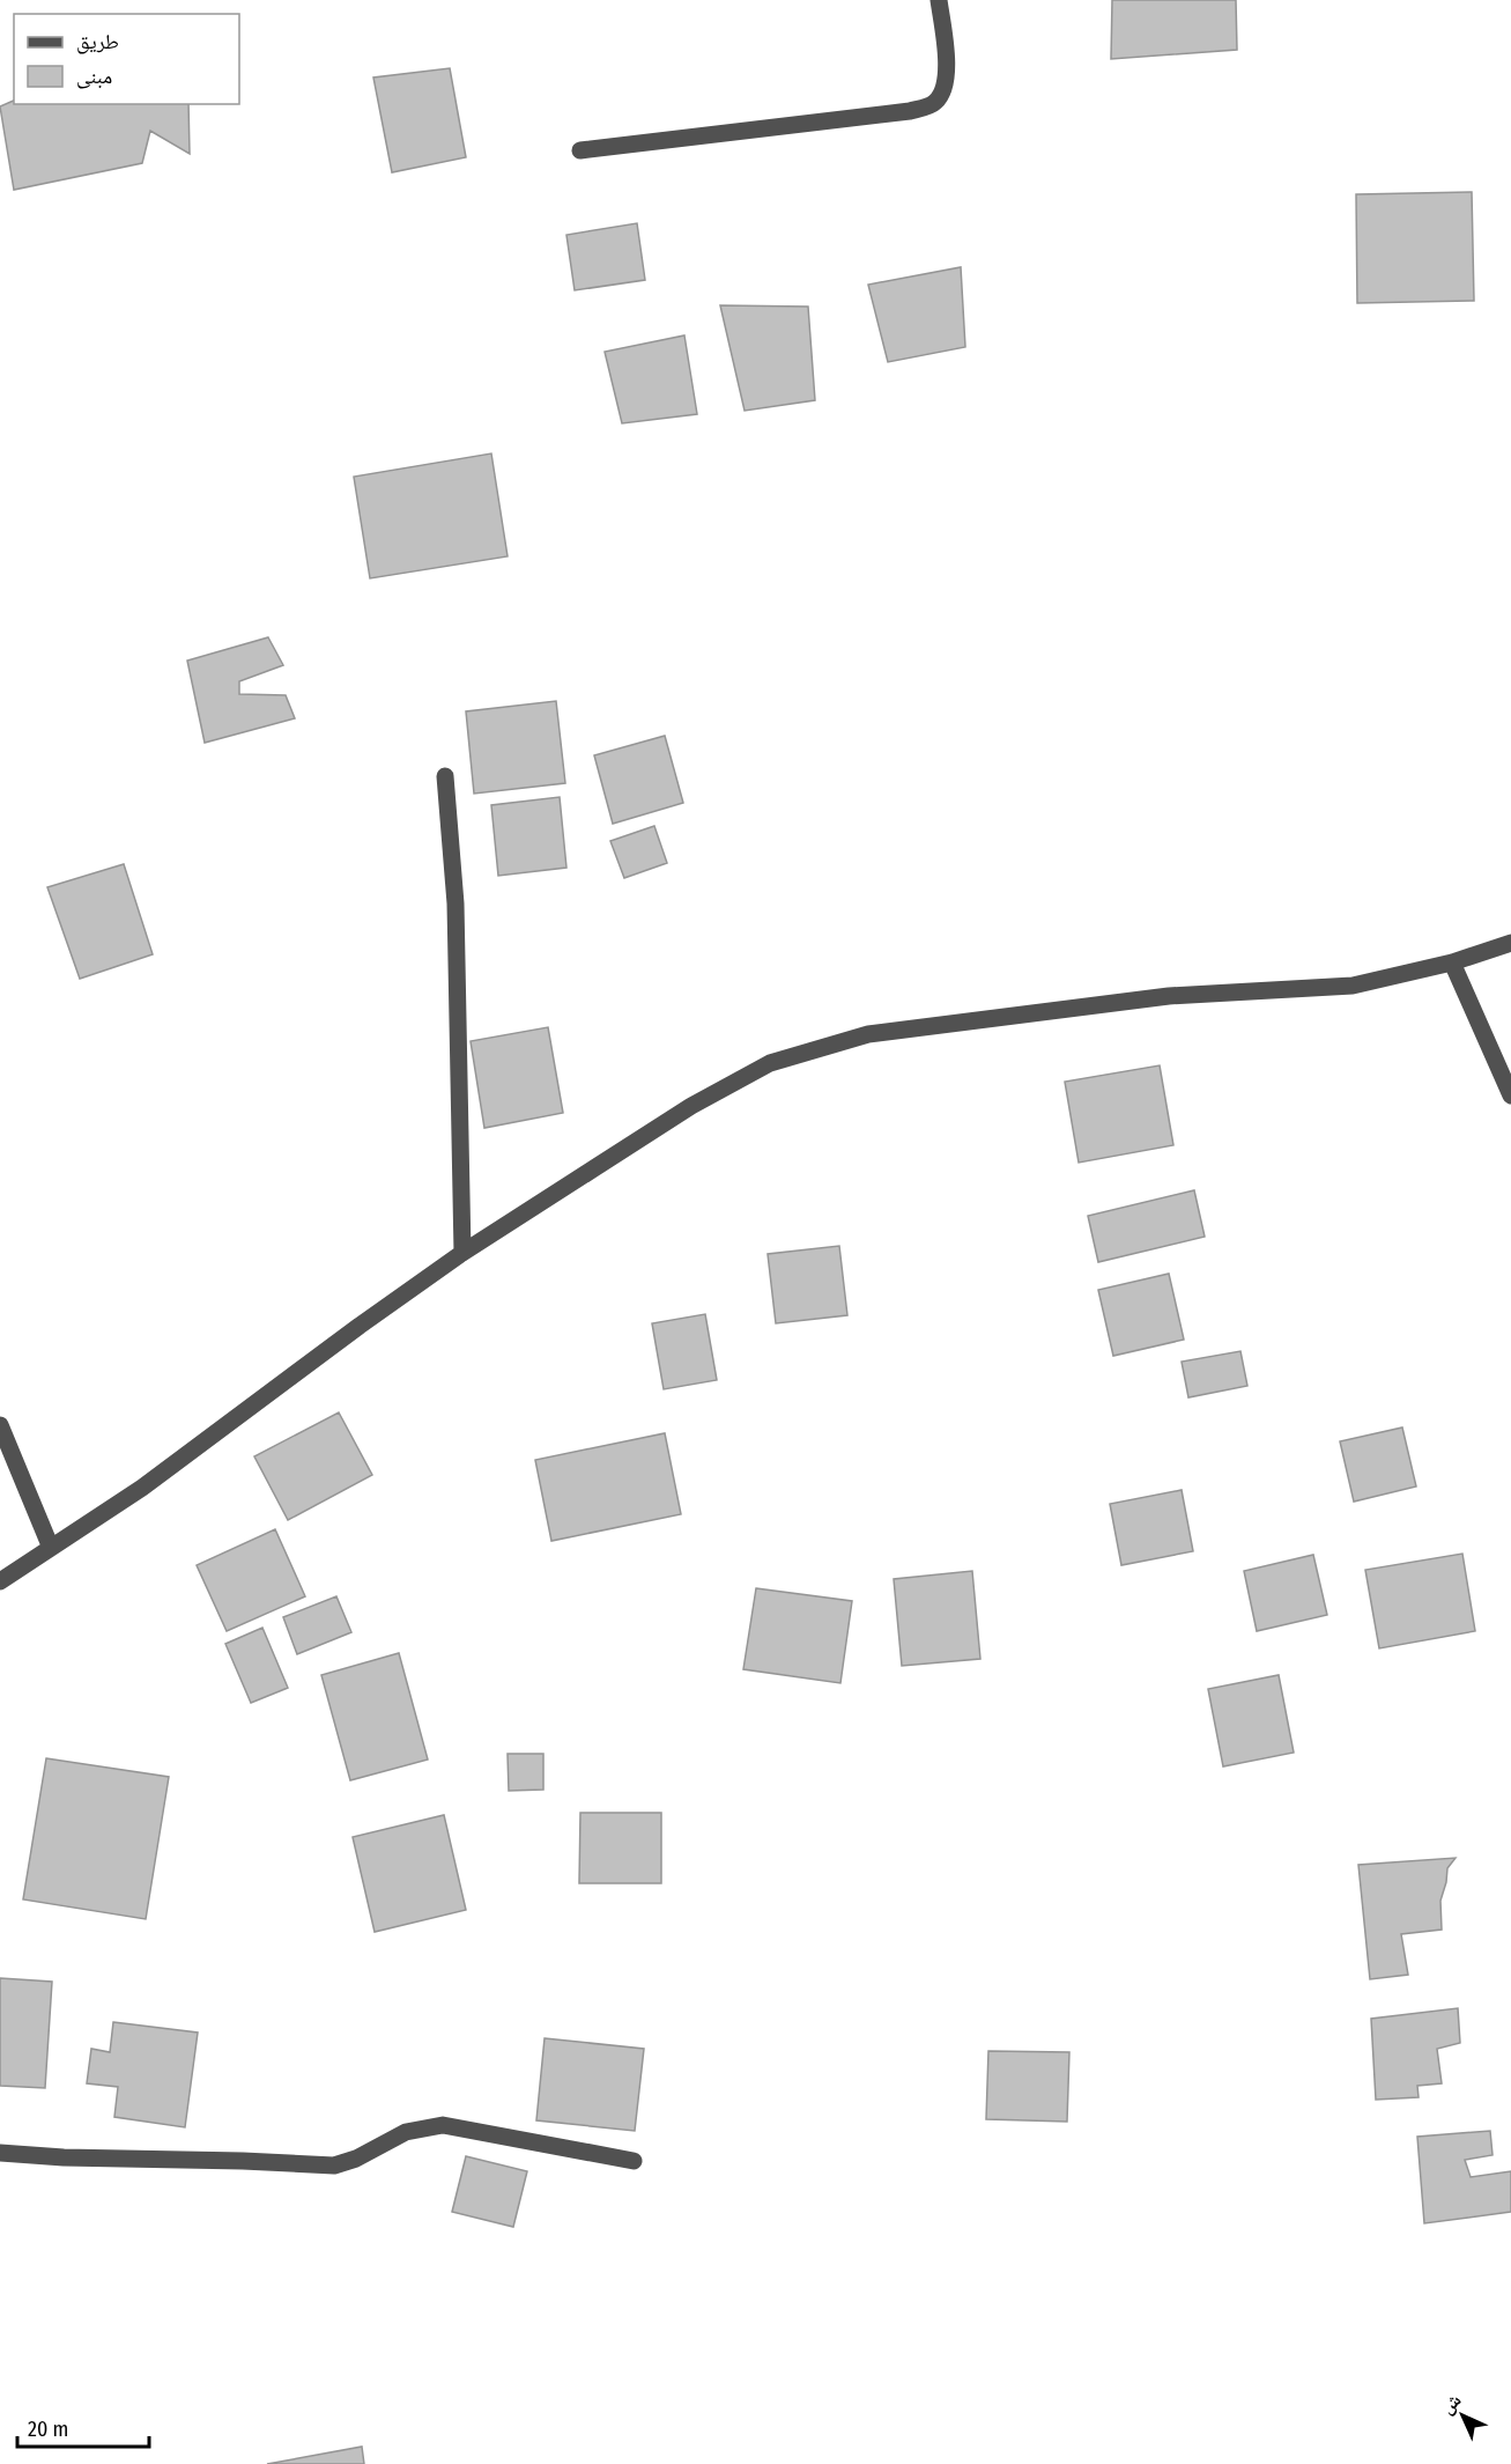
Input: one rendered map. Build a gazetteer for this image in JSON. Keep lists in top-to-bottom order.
{
  "legend": ["طريق", "مبنى"],
  "scale_bar": "20 m",
  "north": "top left"
}
